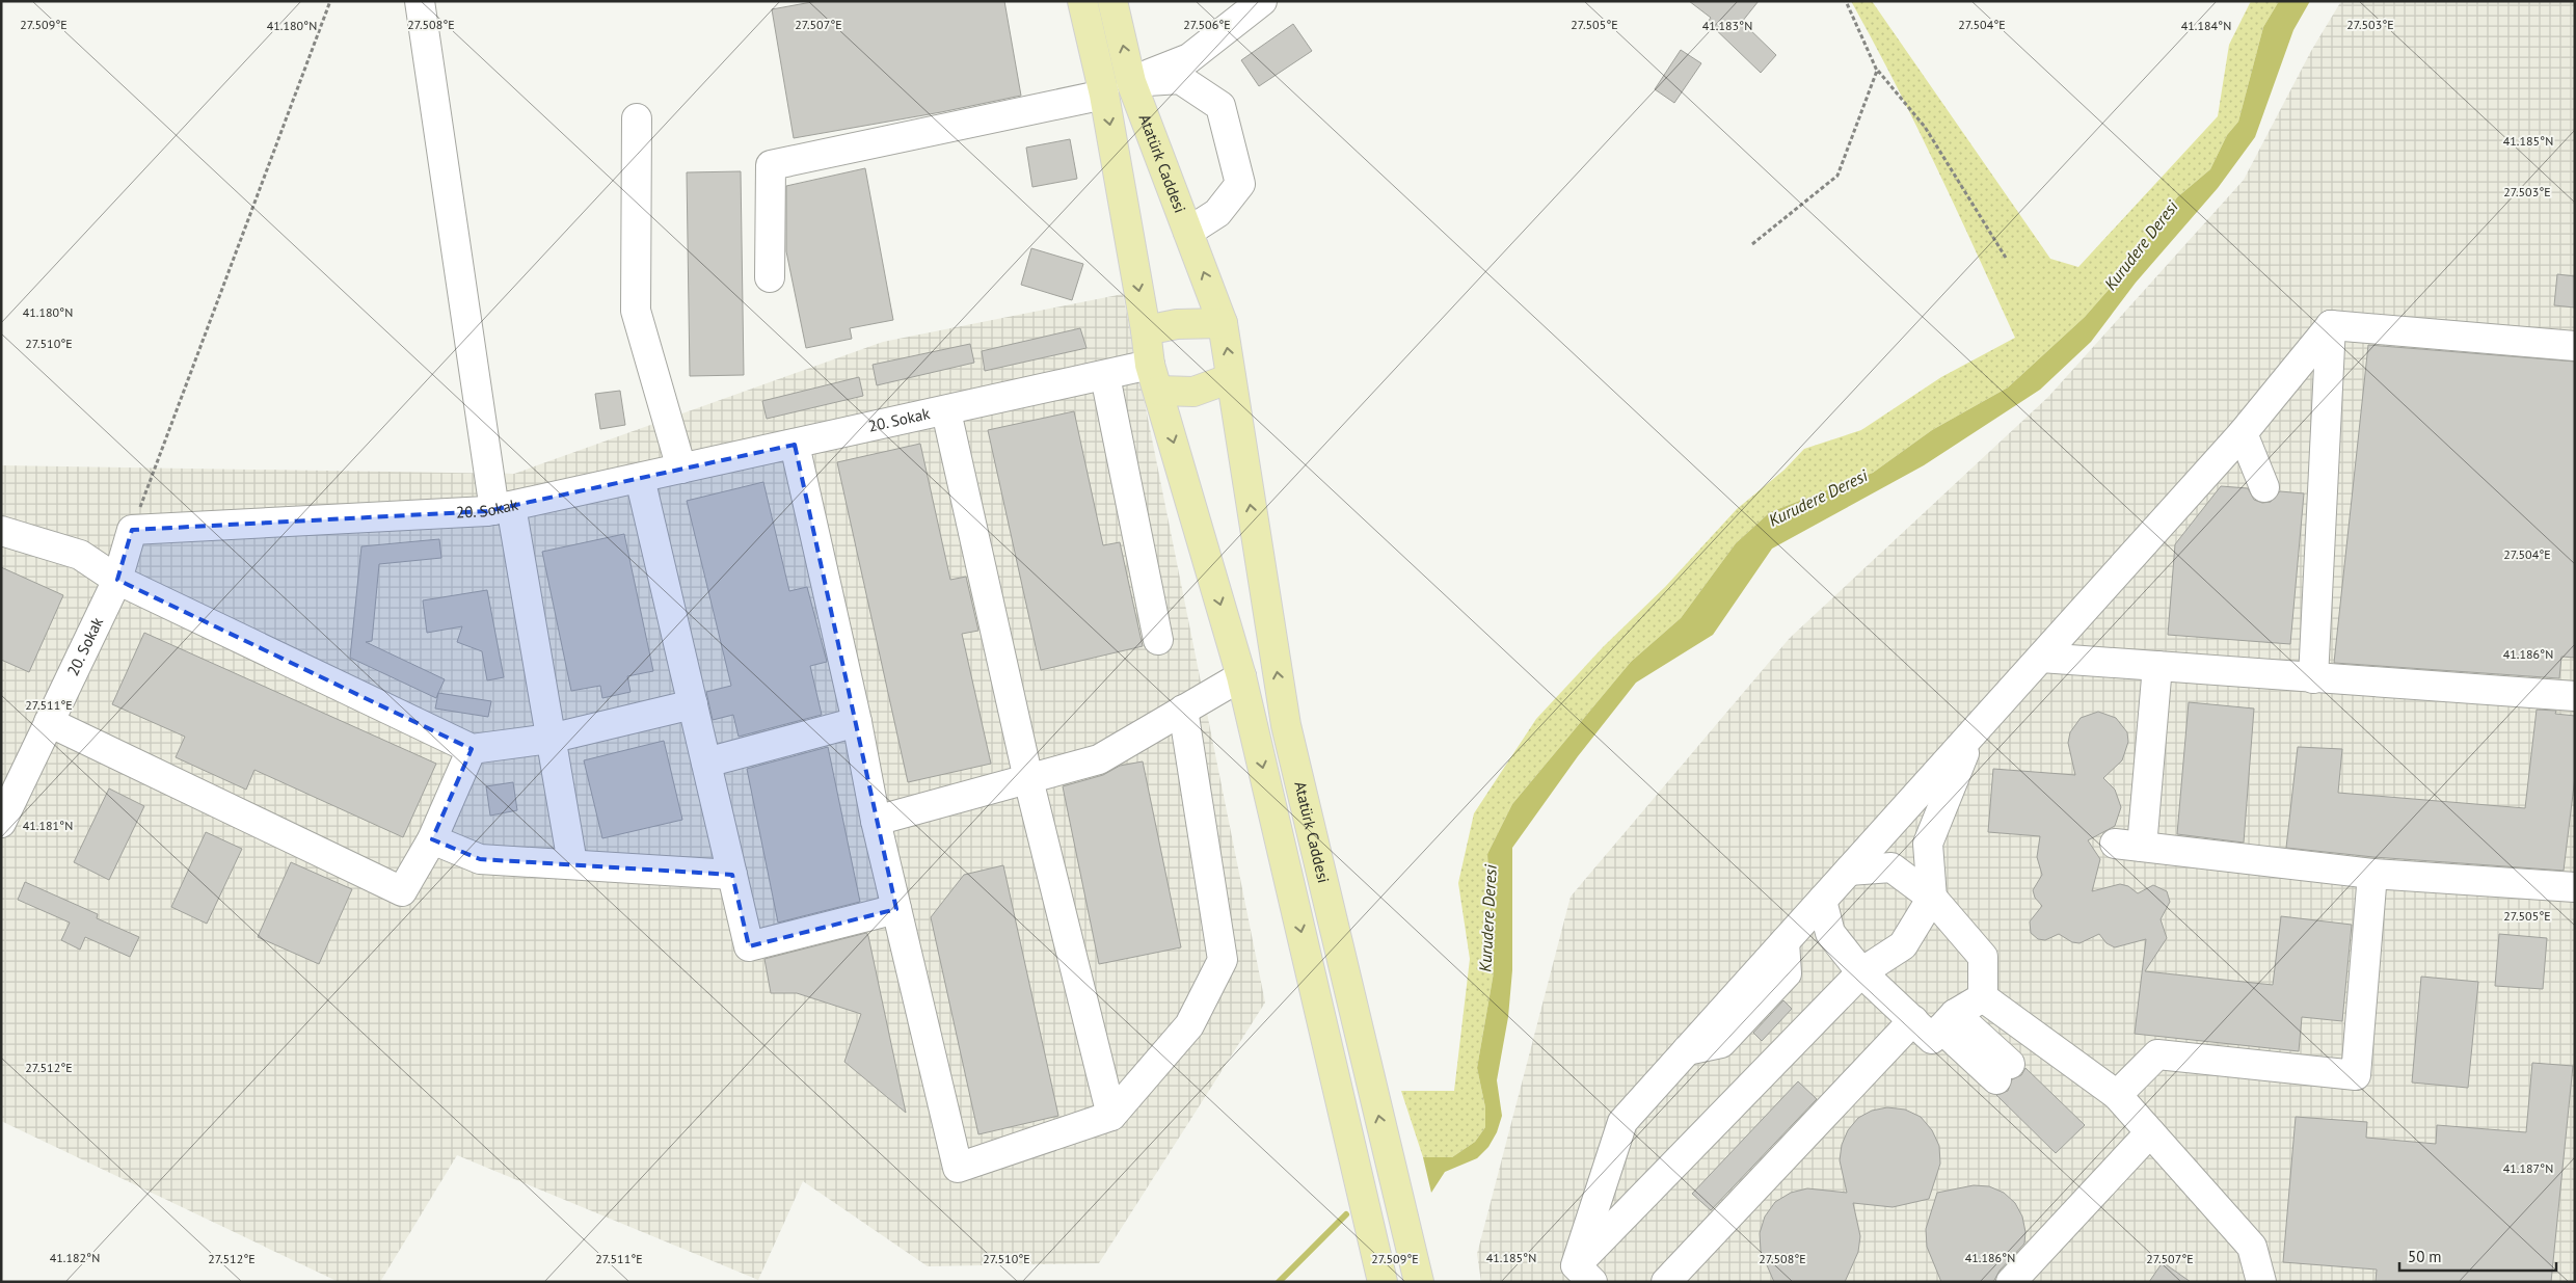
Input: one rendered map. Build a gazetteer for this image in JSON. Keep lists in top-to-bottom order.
{
  "streets": {
    "main road": ["Atatürk Caddesi"],
    "street": ["20. Sokak"]
  },
  "crossings": [
    ["Atatürk Caddesi", "20. Sokak"]
  ],
  "water": ["Kurudere Deresi"],
  "scale_bar": "50 m",
  "coordinates": [
    "27.505°E",
    "27.504°E",
    "27.509°E",
    "27.508°E",
    "27.507°E",
    "27.506°E",
    "27.503°E",
    "41.180°N",
    "41.183°N",
    "41.184°N",
    "41.185°N",
    "27.510°E",
    "41.186°N",
    "27.511°E",
    "41.181°N",
    "27.512°E",
    "41.187°N",
    "41.182°N"
  ]
}
